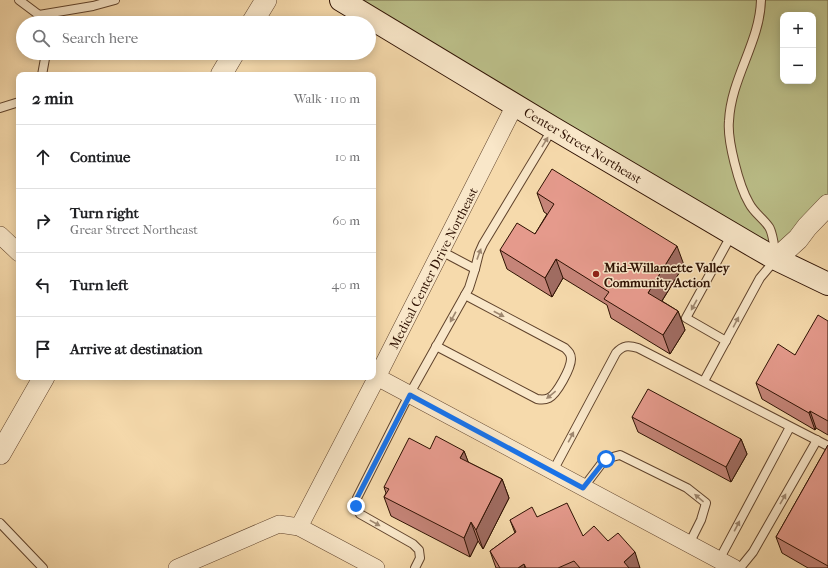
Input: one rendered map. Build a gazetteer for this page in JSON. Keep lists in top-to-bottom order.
{
  "streets": {
    "main road": ["Center Street Northeast"],
    "street": ["Medical Center Drive Northeast"]
  },
  "crossings": [
    ["Center Street Northeast", "Medical Center Drive Northeast"]
  ],
  "places": ["Mid-Willamette Valley Community Action"],
  "page": {
    "map_buttons": ["+", "−"],
    "search": "Search here",
    "heading": ["2 min", "Walk · 110 m"],
    "list": [
      ["Continue", "10 m"],
      ["Turn right", "Grear Street Northeast", "60 m"],
      ["Turn left", "40 m"],
      "Arrive at destination"
    ]
  }
}
